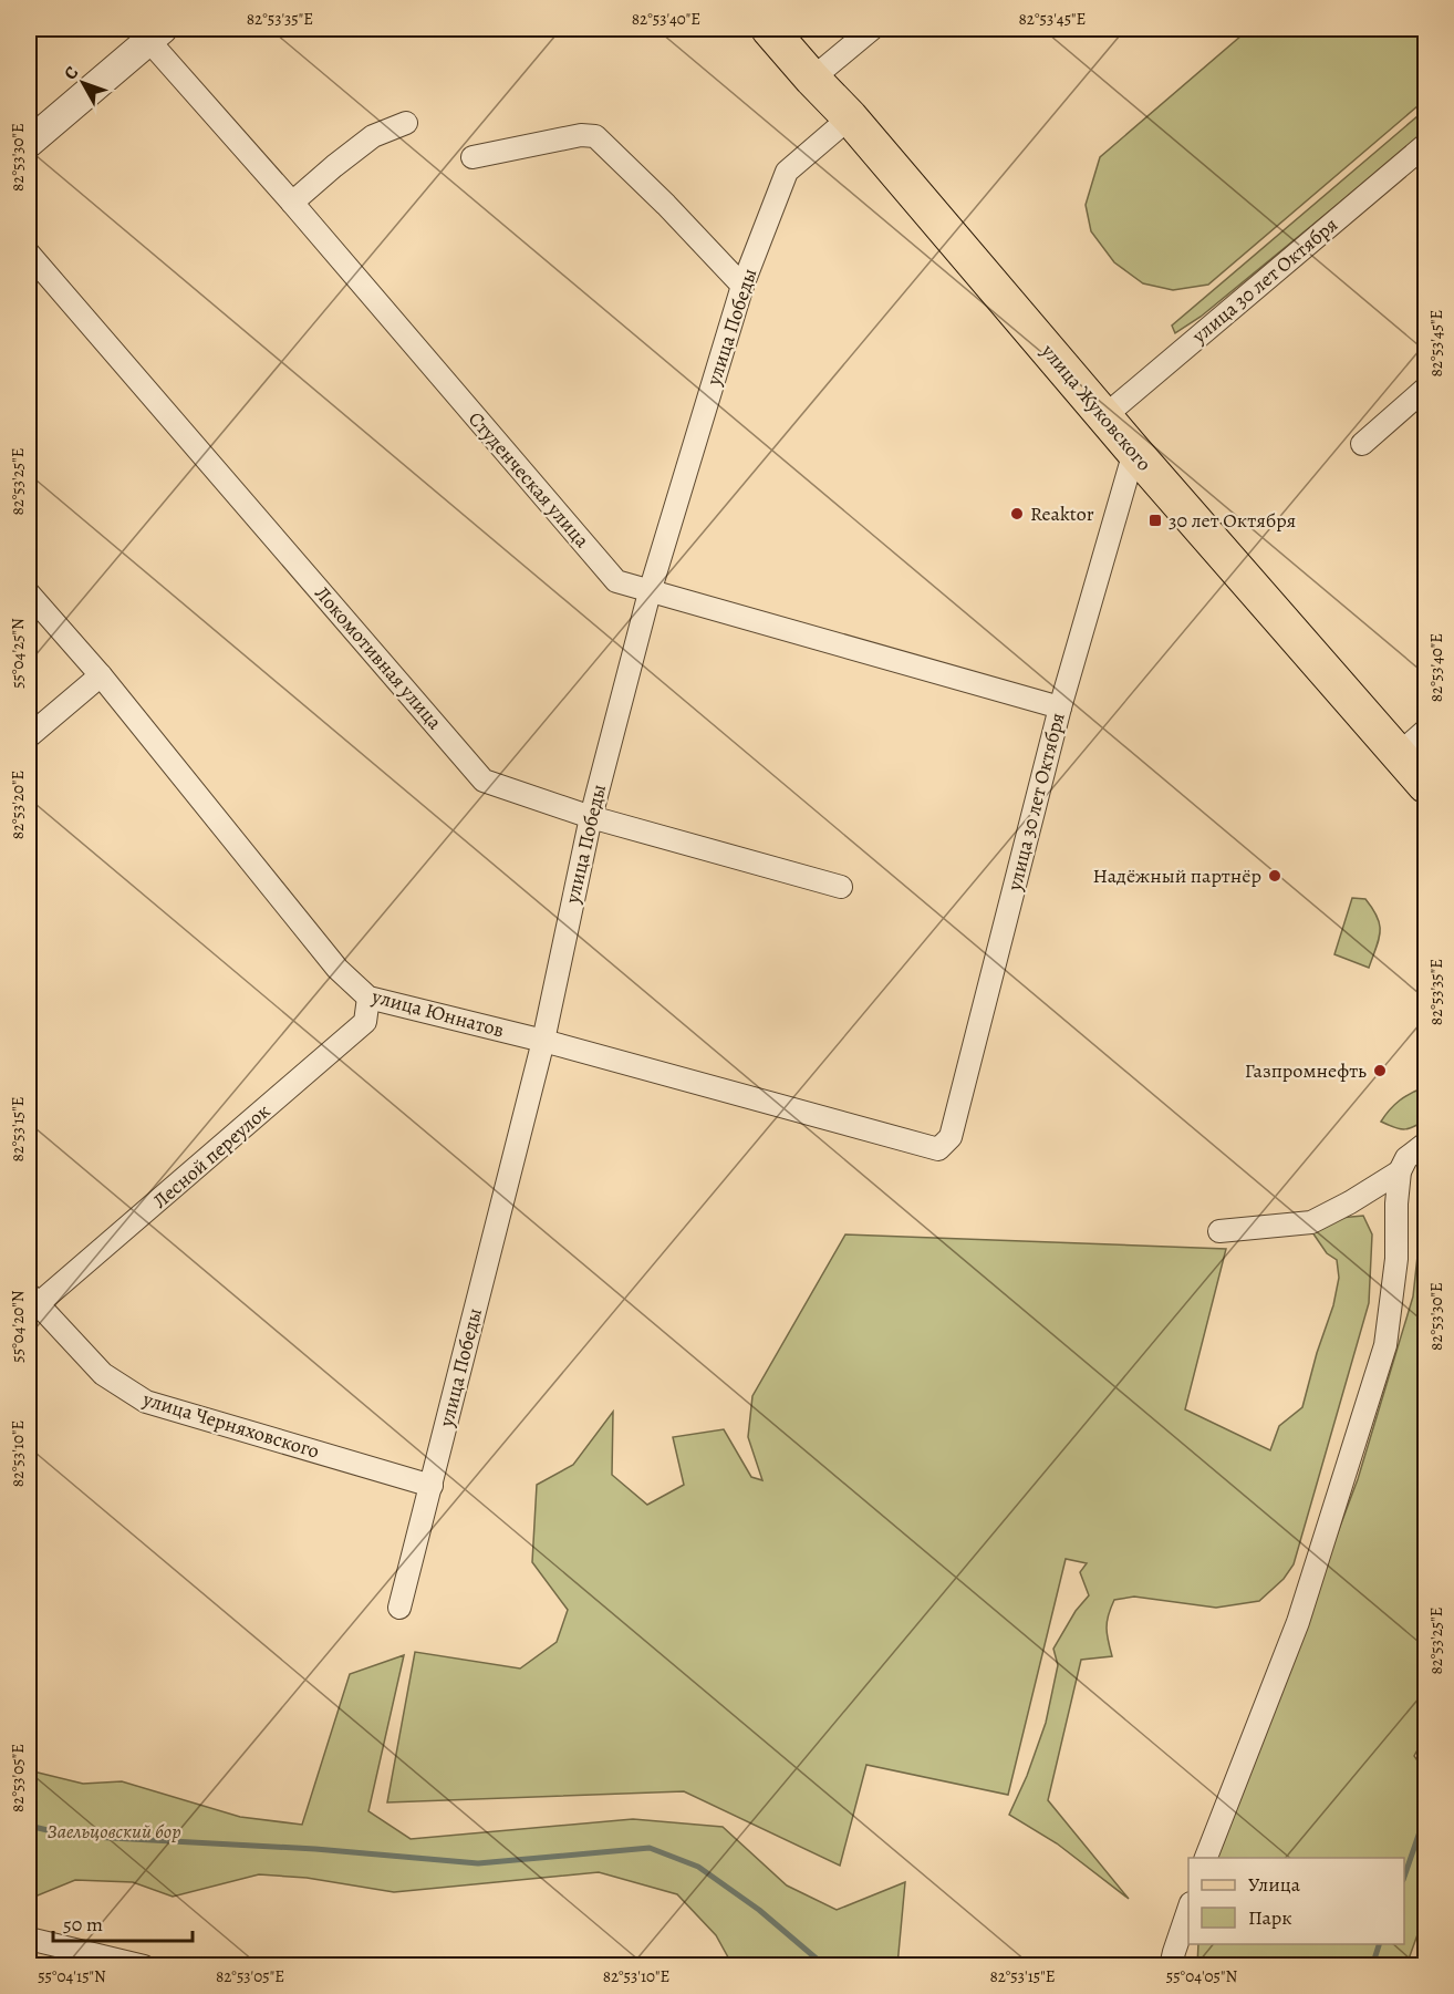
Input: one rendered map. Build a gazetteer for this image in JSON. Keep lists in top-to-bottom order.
{
  "streets": {
    "main road": ["улица Жуковского"],
    "street": [
      "улица 30 лет Октября",
      "улица Победы",
      "Студенческая улица",
      "Локомотивная улица",
      "улица Юннатов",
      "Лесной переулок",
      "улица Черняховского"
    ]
  },
  "crossings": [
    ["улица 30 лет Октября", "улица Жуковского"],
    ["улица 30 лет Октября", "Студенческая улица"],
    ["улица 30 лет Октября", "улица Юннатов"],
    ["улица Победы", "улица Жуковского"],
    ["улица Победы", "Студенческая улица"],
    ["улица Победы", "Локомотивная улица"],
    ["улица Победы", "улица Юннатов"],
    ["улица Победы", "улица Черняховского"],
    ["улица Юннатов", "Лесной переулок"],
    ["Лесной переулок", "улица Черняховского"]
  ],
  "parks": ["Заельцовский бор"],
  "places": {
    "other": ["Reaktor", "Надёжный партнёр", "Газпромнефть"],
    "transit": ["30 лет Октября"]
  },
  "legend": ["Улица", "Парк"],
  "scale_bar": "50 m",
  "north": "top left",
  "coordinates": [
    "82°53'35\"E",
    "82°53'40\"E",
    "82°53'45\"E",
    "82°53'30\"E",
    "82°53'25\"E",
    "55°04'25\"N",
    "82°53'20\"E",
    "82°53'15\"E",
    "55°04'20\"N",
    "82°53'10\"E",
    "82°53'05\"E",
    "55°04'15\"N",
    "55°04'05\"N"
  ]
}
